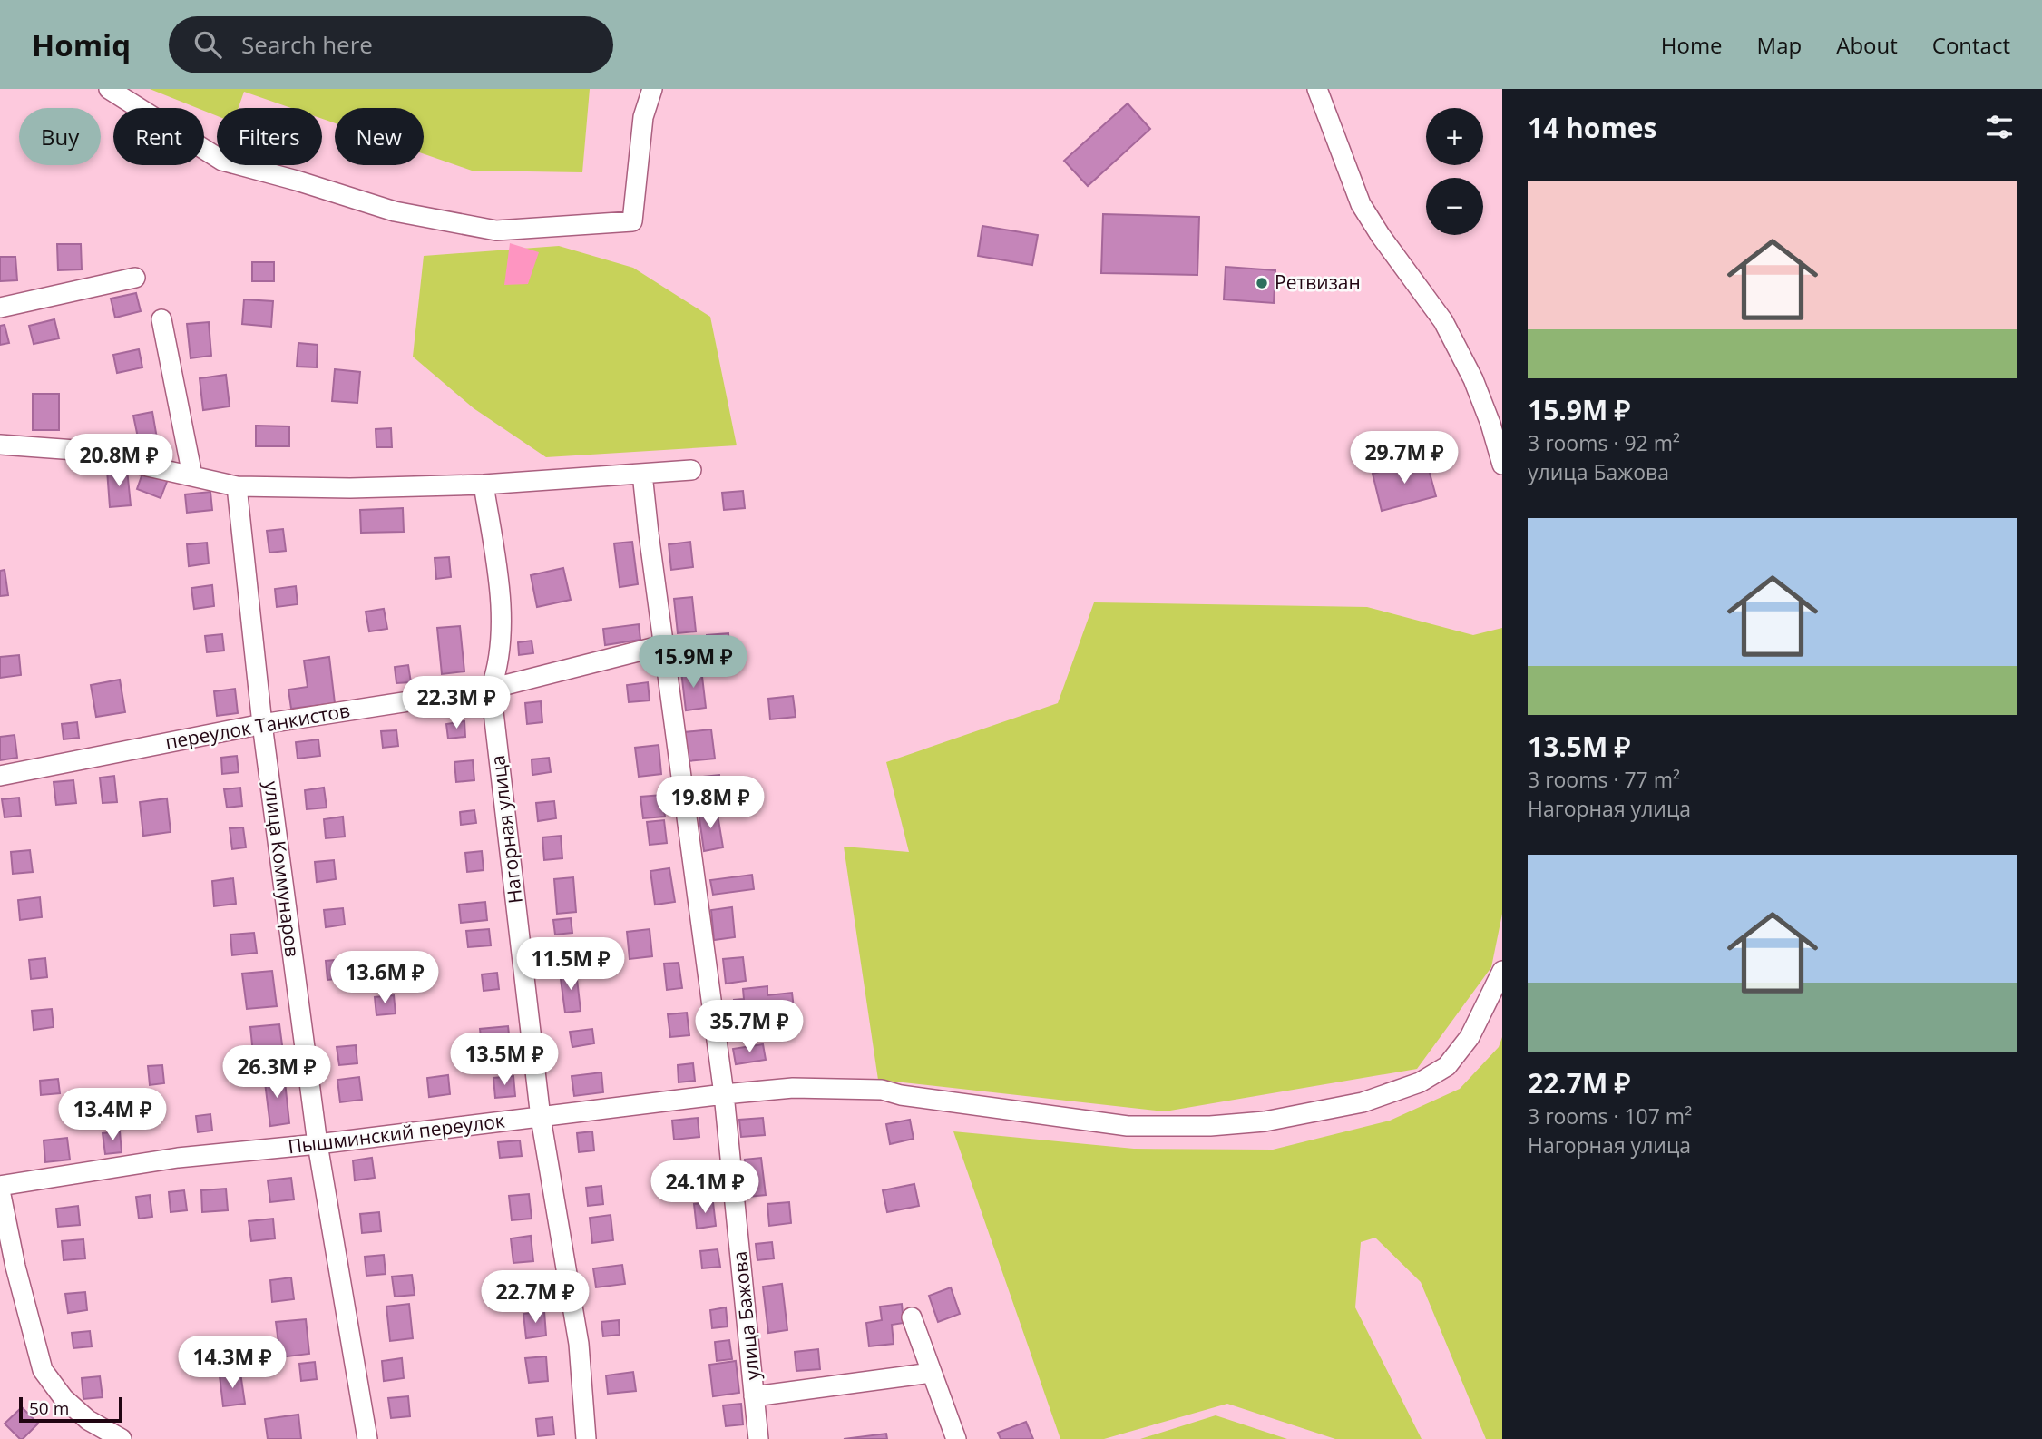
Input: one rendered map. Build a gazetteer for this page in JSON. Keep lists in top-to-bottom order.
{
  "streets": {
    "street": [
      "переулок Танкистов",
      "Нагорная улица",
      "улица Коммунаров",
      "Пышминский переулок",
      "улица Бажова"
    ]
  },
  "crossings": [
    ["переулок Танкистов", "Нагорная улица"],
    ["переулок Танкистов", "улица Коммунаров"],
    ["переулок Танкистов", "улица Бажова"],
    ["Нагорная улица", "Пышминский переулок"],
    ["улица Коммунаров", "Пышминский переулок"],
    ["Пышминский переулок", "улица Бажова"]
  ],
  "places": ["Ретвизан"],
  "scale_bar": "50 m",
  "page": {
    "header": "Homiq",
    "search": "Search here",
    "nav": [
      "Home",
      "Map",
      "About",
      "Contact"
    ],
    "heading": "14 homes",
    "map_buttons": ["+", "−"],
    "chip": [
      "Buy",
      "Rent",
      "Filters",
      "New"
    ],
    "list": [
      {
        "name": "15.9M ₽",
        "note": "3 rooms · 92 m² · улица Бажова"
      },
      {
        "name": "13.5M ₽",
        "note": "3 rooms · 77 m² · Нагорная улица"
      },
      {
        "name": "22.7M ₽",
        "note": "3 rooms · 107 m² · Нагорная улица"
      }
    ],
    "price": [
      "29.7M ₽",
      "20.8M ₽",
      "15.9M ₽",
      "22.3M ₽",
      "19.8M ₽",
      "11.5M ₽",
      "13.6M ₽",
      "35.7M ₽",
      "13.5M ₽",
      "26.3M ₽",
      "13.4M ₽",
      "24.1M ₽",
      "22.7M ₽",
      "14.3M ₽"
    ],
    "scale": "50 m"
  }
}
